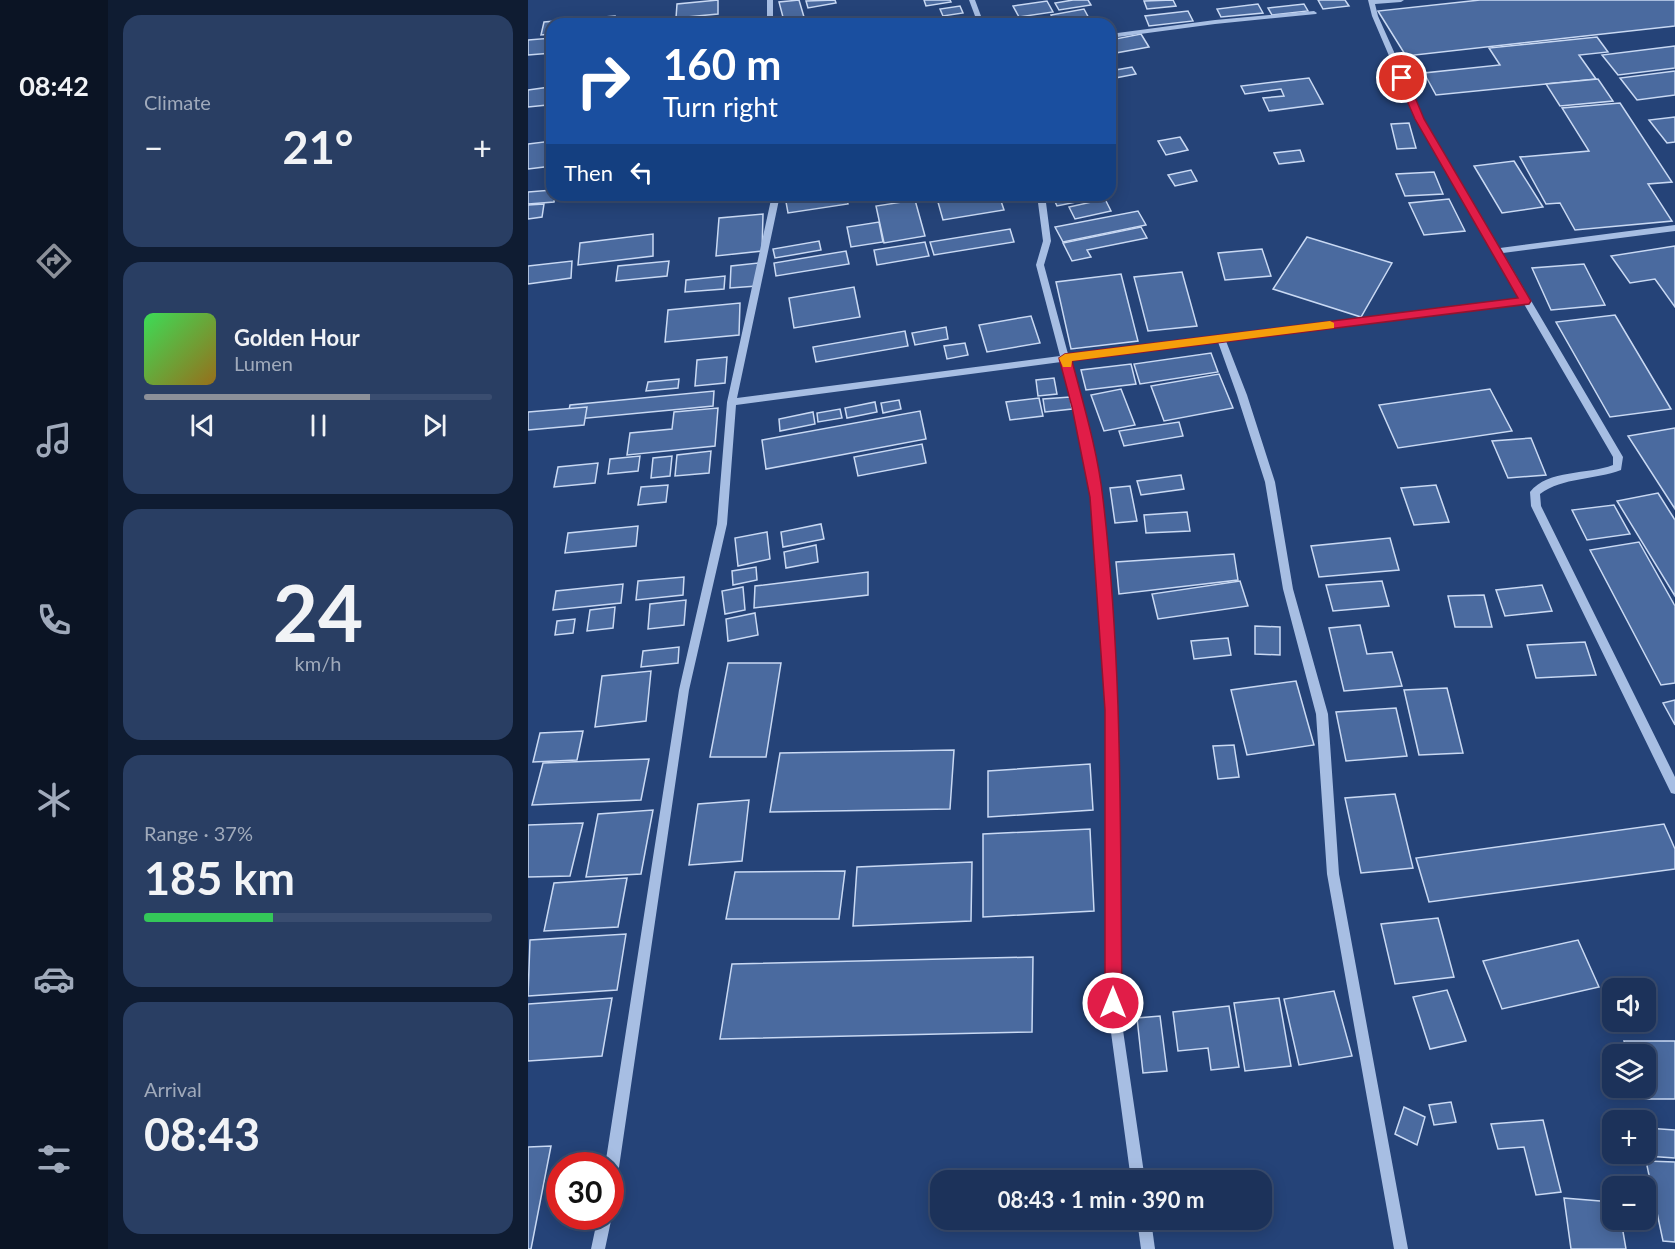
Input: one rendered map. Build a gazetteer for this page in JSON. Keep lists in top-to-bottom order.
{
  "page": {
    "tabs": "08:42",
    "tile": [
      "Climate",
      ["24", "km/h"],
      ["Range · 37%", "185 km"],
      ["Arrival", "08:43"]
    ],
    "turn": ["160 m", "Turn right"],
    "heat": ["−", "21°", "+"],
    "then": "Then",
    "song": ["Golden Hour", "Lumen"],
    "map_buttons": ["+", "−"],
    "limit": "30",
    "trip": "08:43 · 1 min · 390 m"
  }
}
